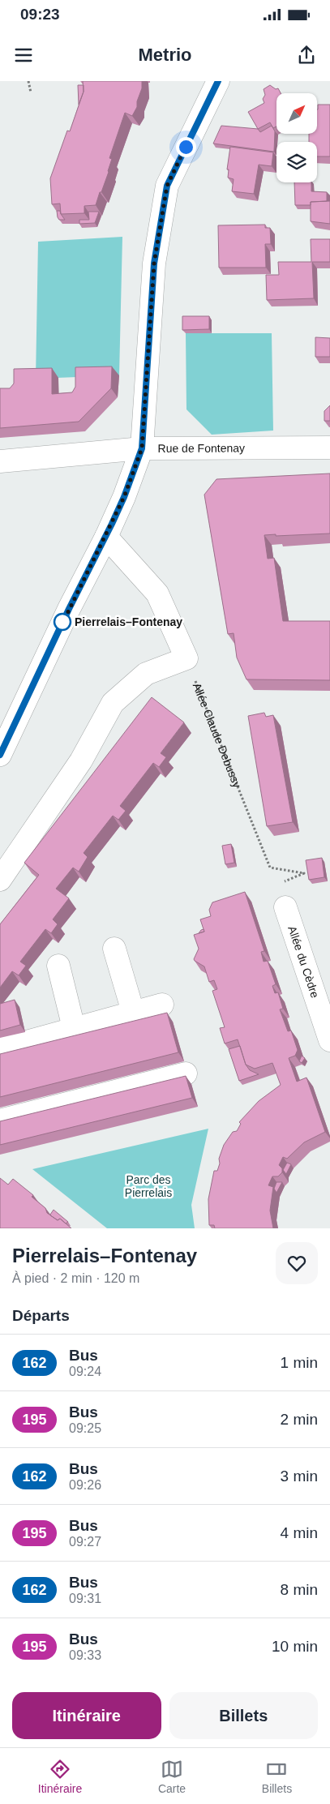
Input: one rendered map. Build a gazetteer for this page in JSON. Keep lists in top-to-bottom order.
{
  "streets": {
    "main road": ["Rue de Fontenay", "Allée du Cèdre"],
    "path": ["Allée Claude Debussy"]
  },
  "crossings": [
    ["Allée Claude Debussy", "Allée du Cèdre"]
  ],
  "parks": ["Parc des Pierrelais"],
  "places": ["Pierrelais–Fontenay"],
  "lines": ["bus line 162"],
  "north": "top right",
  "page": {
    "status": "09:23",
    "header": "Metrio",
    "heading": [
      ["Pierrelais–Fontenay", "À pied · 2 min · 120 m"],
      "Départs"
    ],
    "list": [
      {
        "mark": "162",
        "name": "Bus",
        "note": "09:24",
        "value": "1 min"
      },
      {
        "mark": "195",
        "name": "Bus",
        "note": "09:25",
        "value": "2 min"
      },
      {
        "mark": "162",
        "name": "Bus",
        "note": "09:26",
        "value": "3 min"
      },
      {
        "mark": "195",
        "name": "Bus",
        "note": "09:27",
        "value": "4 min"
      },
      {
        "mark": "162",
        "name": "Bus",
        "note": "09:31",
        "value": "8 min"
      },
      {
        "mark": "195",
        "name": "Bus",
        "note": "09:33",
        "value": "10 min"
      }
    ],
    "buttons": ["Itinéraire", "Billets"],
    "tabs": ["Itinéraire", "Carte", "Billets"]
  }
}
